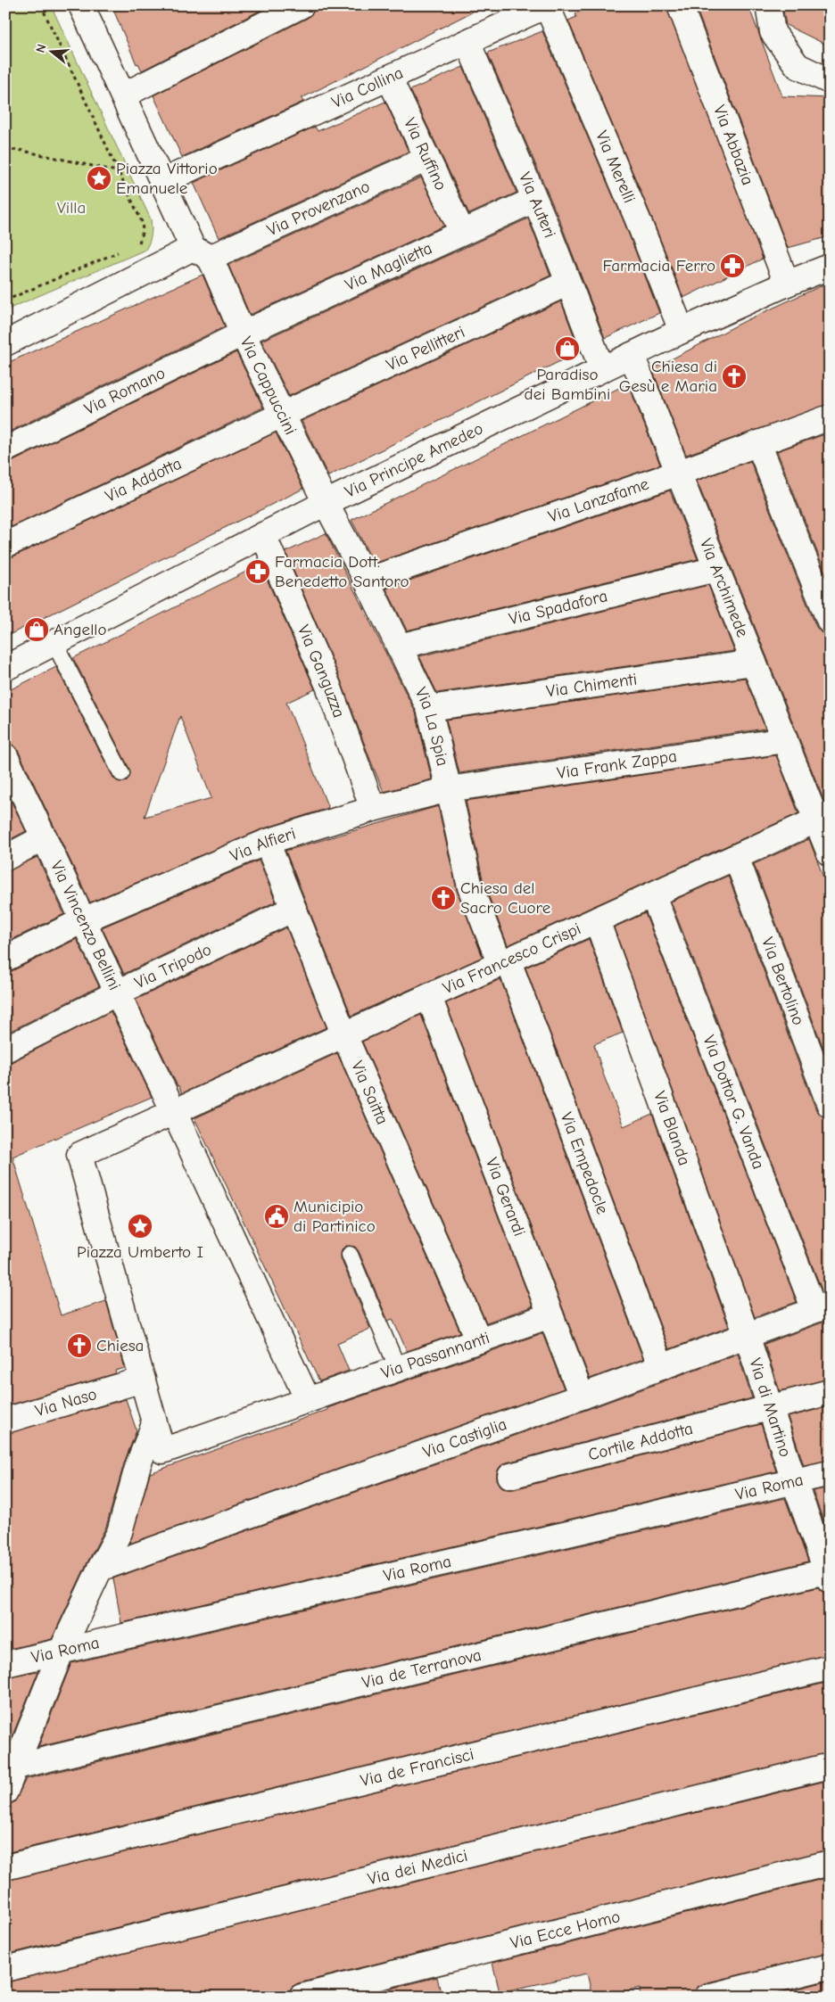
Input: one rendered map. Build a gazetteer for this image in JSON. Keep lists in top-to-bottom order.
{
  "streets": {
    "street": [
      "Via Collina",
      "Via Abbazia",
      "Via Ruffino",
      "Via Merelli",
      "Via Auteri",
      "Via Provenzano",
      "Via Maglietta",
      "Via Pellitteri",
      "Via Cappuccini",
      "Via Romano",
      "Via Principe Amedeo",
      "Via Addotta",
      "Via Lanzafame",
      "Via Archimede",
      "Via Spadafora",
      "Via Ganguzza",
      "Via Chimenti",
      "Via La Spia",
      "Via Frank Zappa",
      "Via Alfieri",
      "Via Vincenzo Bellini",
      "Via Francesco Crispi",
      "Via Tripodo",
      "Via Bertolino",
      "Via Saitta",
      "Via Dottor G. Vanda",
      "Via Blanda",
      "Via Empedocle",
      "Via Gerardi",
      "Via Passannanti",
      "Via Naso",
      "Via di Martino",
      "Via Castiglia",
      "Cortile Addotta",
      "Via Roma",
      "Via de Terranova",
      "Via de Francisci",
      "Via dei Medici",
      "Via Ecce Homo"
    ]
  },
  "crossings": [
    ["Via Collina", "Via Ruffino"],
    ["Via Collina", "Via Merelli"],
    ["Via Collina", "Via Auteri"],
    ["Via Abbazia", "Via Principe Amedeo"],
    ["Via Ruffino", "Via Provenzano"],
    ["Via Ruffino", "Via Maglietta"],
    ["Via Merelli", "Via Principe Amedeo"],
    ["Via Auteri", "Via Maglietta"],
    ["Via Auteri", "Via Pellitteri"],
    ["Via Auteri", "Via Principe Amedeo"],
    ["Via Provenzano", "Via Cappuccini"],
    ["Via Maglietta", "Via Cappuccini"],
    ["Via Maglietta", "Via Romano"],
    ["Via Pellitteri", "Via Cappuccini"],
    ["Via Pellitteri", "Via Addotta"],
    ["Via Cappuccini", "Via Romano"],
    ["Via Cappuccini", "Via Principe Amedeo"],
    ["Via Cappuccini", "Via Addotta"],
    ["Via Cappuccini", "Via La Spia"],
    ["Via Principe Amedeo", "Via Archimede"],
    ["Via Principe Amedeo", "Via Ganguzza"],
    ["Via Principe Amedeo", "Via La Spia"],
    ["Via Lanzafame", "Via Archimede"],
    ["Via Lanzafame", "Via La Spia"],
    ["Via Archimede", "Via Spadafora"],
    ["Via Archimede", "Via Chimenti"],
    ["Via Archimede", "Via Frank Zappa"],
    ["Via Archimede", "Via Francesco Crispi"],
    ["Via Spadafora", "Via La Spia"],
    ["Via Ganguzza", "Via Alfieri"],
    ["Via Chimenti", "Via La Spia"],
    ["Via La Spia", "Via Frank Zappa"],
    ["Via La Spia", "Via Alfieri"],
    ["Via La Spia", "Via Francesco Crispi"],
    ["Via La Spia", "Via Empedocle"],
    ["Via Frank Zappa", "Via Alfieri"],
    ["Via Alfieri", "Via Vincenzo Bellini"],
    ["Via Alfieri", "Via Saitta"],
    ["Via Vincenzo Bellini", "Via Francesco Crispi"],
    ["Via Vincenzo Bellini", "Via Tripodo"],
    ["Via Vincenzo Bellini", "Via Passannanti"],
    ["Via Francesco Crispi", "Via Bertolino"],
    ["Via Francesco Crispi", "Via Saitta"],
    ["Via Francesco Crispi", "Via Dottor G. Vanda"],
    ["Via Francesco Crispi", "Via Blanda"],
    ["Via Francesco Crispi", "Via Empedocle"],
    ["Via Francesco Crispi", "Via Gerardi"],
    ["Via Francesco Crispi", "Via Naso"],
    ["Via Tripodo", "Via Saitta"],
    ["Via Saitta", "Via Passannanti"],
    ["Via Dottor G. Vanda", "Via Castiglia"],
    ["Via Blanda", "Via di Martino"],
    ["Via Blanda", "Via Castiglia"],
    ["Via Empedocle", "Via Castiglia"],
    ["Via Gerardi", "Via Passannanti"],
    ["Via Gerardi", "Via Castiglia"],
    ["Via di Martino", "Via Castiglia"],
    ["Via di Martino", "Cortile Addotta"],
    ["Via di Martino", "Via Roma"],
    ["Via di Martino", "Via de Terranova"]
  ],
  "parks": ["Villa"],
  "places": {
    "place": ["Piazza Vittorio Emanuele", "Piazza Umberto I"],
    "pharmacy": ["Farmacia Ferro", "Farmacia Dott. Benedetto Santoro"],
    "shop": ["Paradiso dei Bambini", "Angello"],
    "church": ["Chiesa di Gesù e Maria", "Chiesa del Sacro Cuore", "Chiesa"],
    "public building": ["Municipio di Partinico"]
  },
  "north": "left"
}
